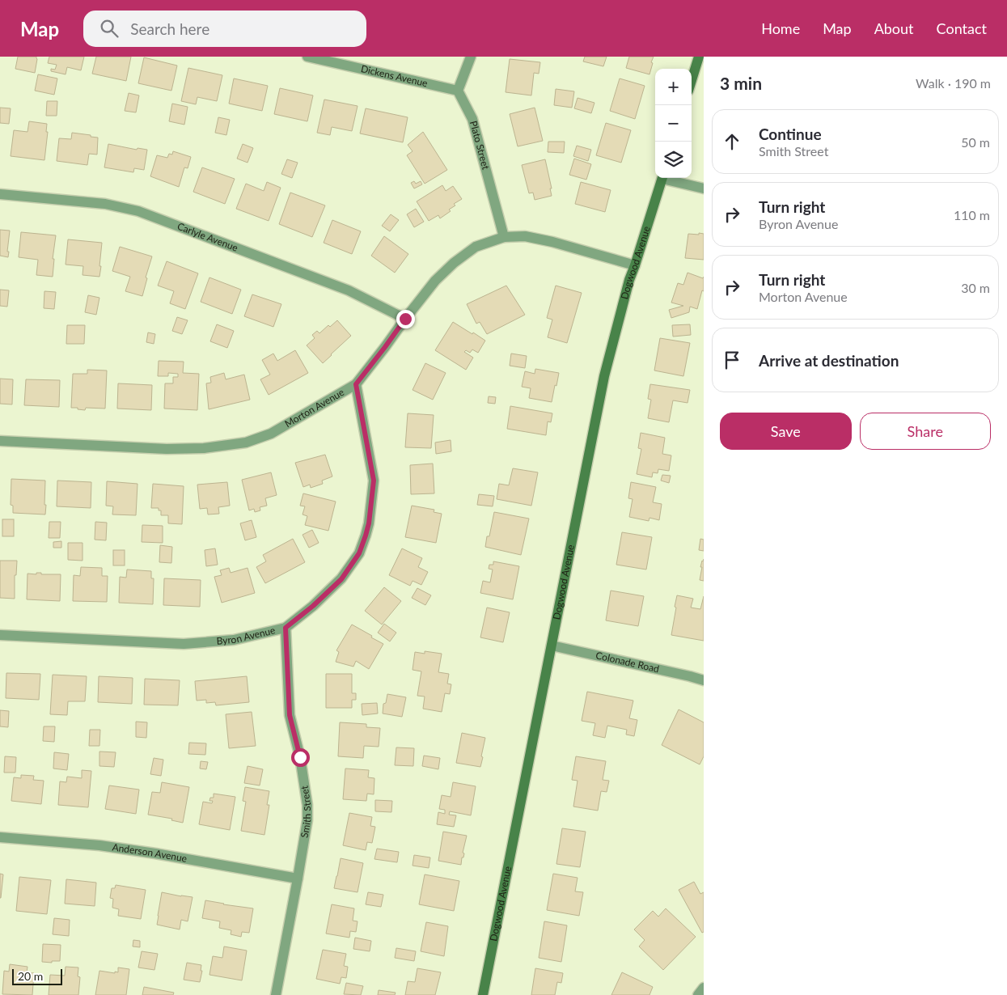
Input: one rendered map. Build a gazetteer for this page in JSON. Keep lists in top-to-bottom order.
{
  "streets": {
    "street": [
      "Dickens Avenue",
      "Plato Street",
      "Carlyle Avenue",
      "Dogwood Avenue",
      "Morton Avenue",
      "Byron Avenue",
      "Colonade Road",
      "Smith Street",
      "Anderson Avenue"
    ]
  },
  "crossings": [
    ["Dickens Avenue", "Plato Street"],
    ["Plato Street", "Morton Avenue"],
    ["Carlyle Avenue", "Morton Avenue"],
    ["Dogwood Avenue", "Morton Avenue"],
    ["Dogwood Avenue", "Colonade Road"],
    ["Morton Avenue", "Byron Avenue"],
    ["Byron Avenue", "Smith Street"],
    ["Smith Street", "Anderson Avenue"]
  ],
  "scale_bar": "20 m",
  "page": {
    "header": "Map",
    "search": "Search here",
    "nav": [
      "Home",
      "Map",
      "About",
      "Contact"
    ],
    "heading": ["3 min", "Walk · 190 m"],
    "map_buttons": ["+", "−"],
    "list": [
      ["Continue", "Smith Street", "50 m"],
      ["Turn right", "Byron Avenue", "110 m"],
      ["Turn right", "Morton Avenue", "30 m"],
      "Arrive at destination"
    ],
    "buttons": ["Save", "Share"],
    "scale": "20 m"
  }
}
